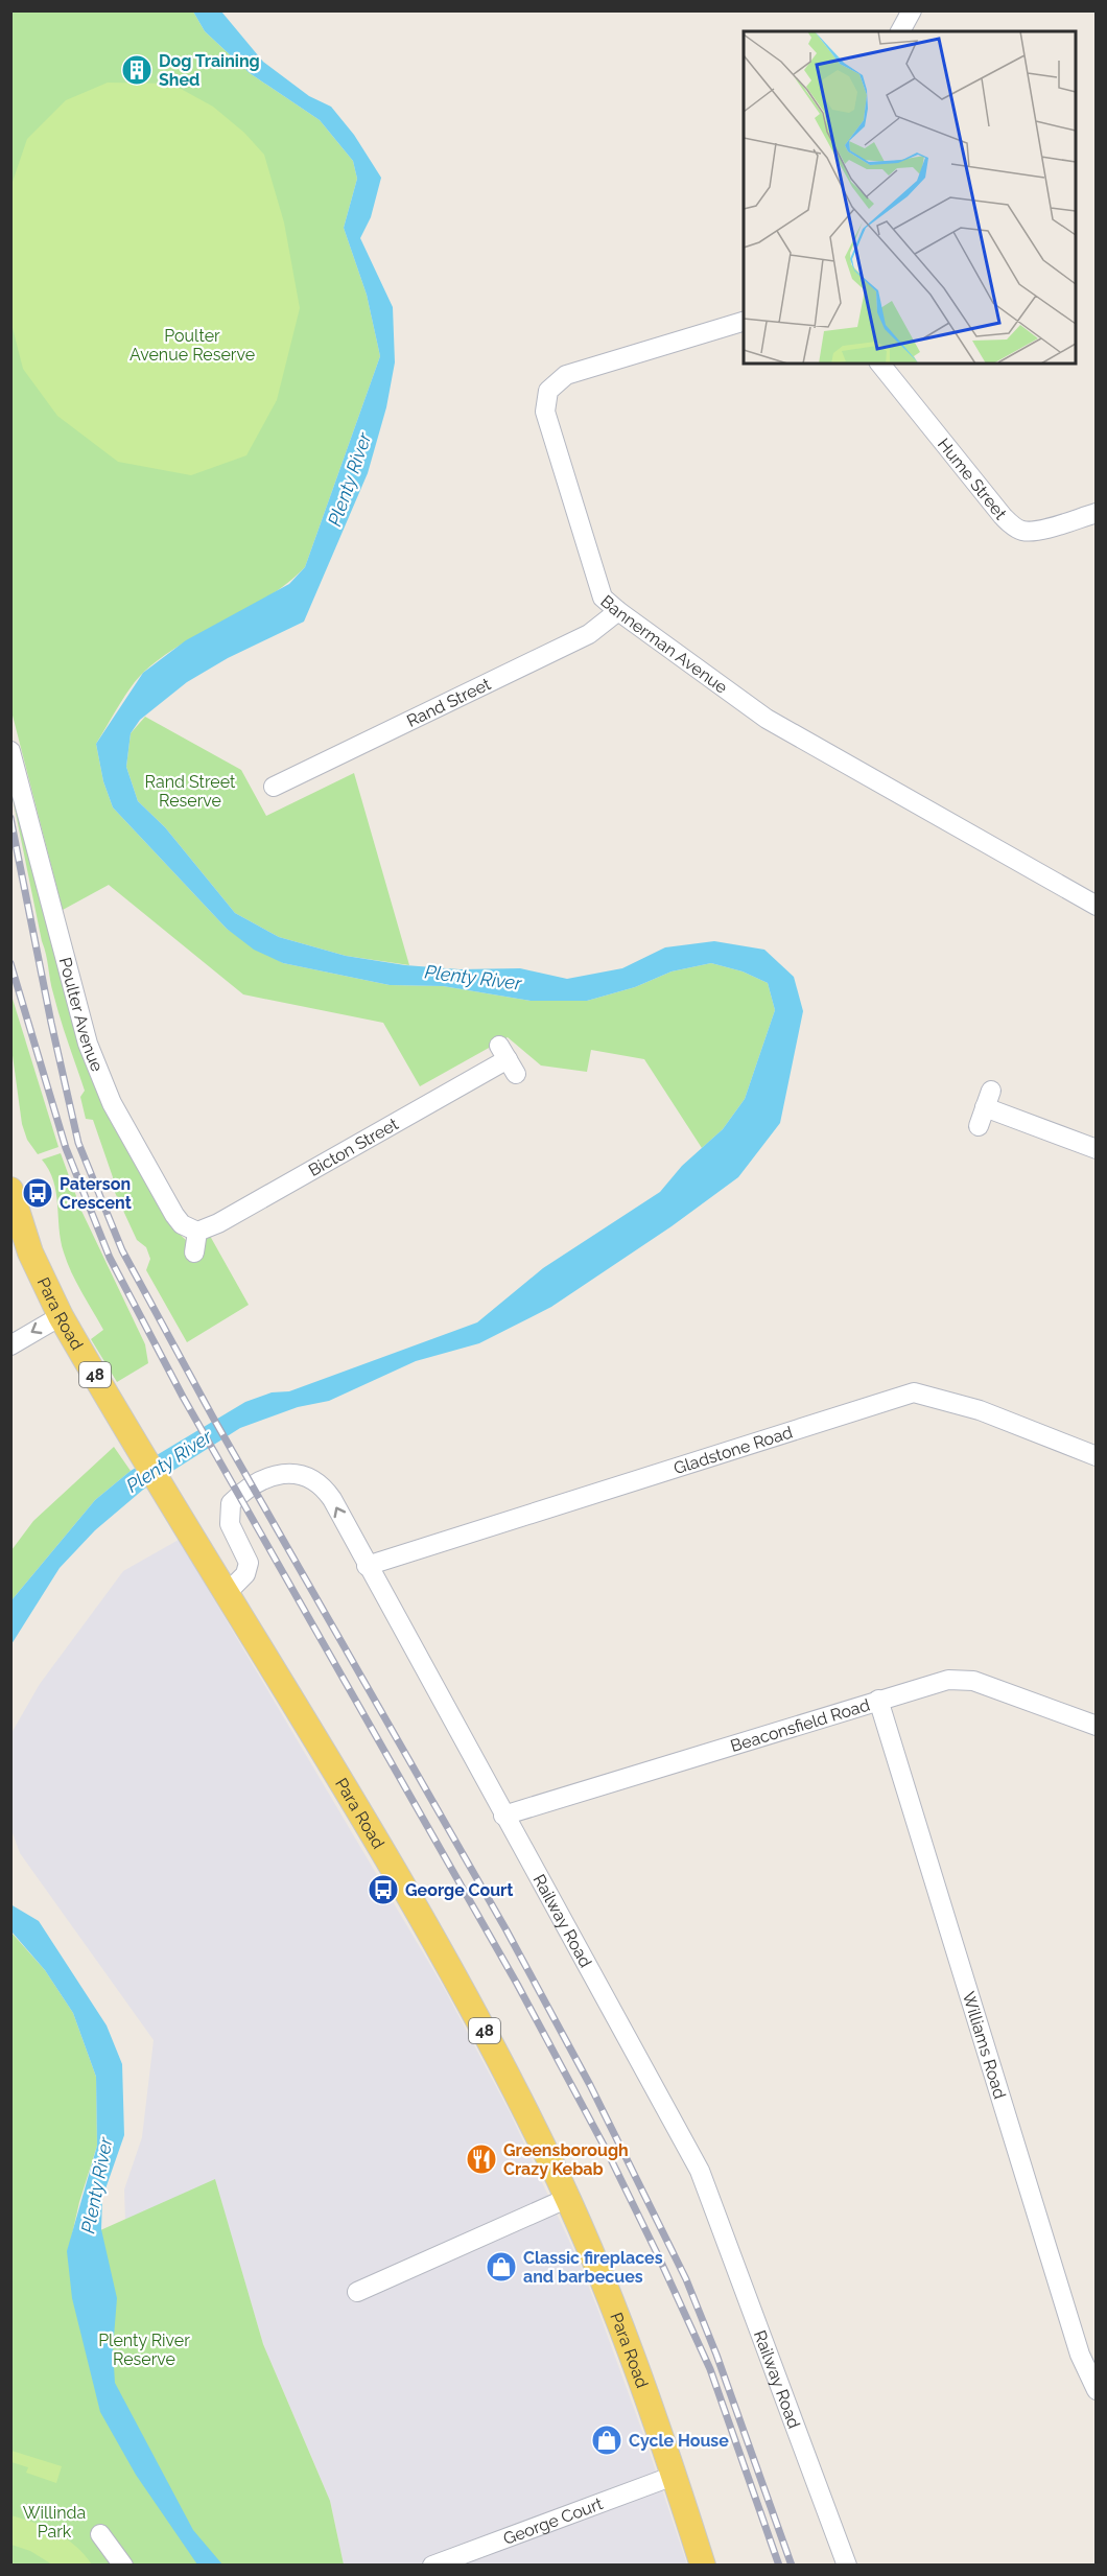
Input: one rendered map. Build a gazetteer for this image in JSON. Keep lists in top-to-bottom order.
{
  "streets": {
    "main road": ["Para Road", "48"],
    "street": [
      "Hume Street",
      "Bannerman Avenue",
      "Rand Street",
      "Poulter Avenue",
      "Bicton Street",
      "Gladstone Road",
      "Beaconsfield Road",
      "Railway Road",
      "Williams Road",
      "George Court"
    ]
  },
  "crossings": [
    ["Bannerman Avenue", "Rand Street"],
    ["Poulter Avenue", "Bicton Street"],
    ["Para Road", "Railway Road"],
    ["Para Road", "George Court"],
    ["Gladstone Road", "Railway Road"],
    ["Beaconsfield Road", "Railway Road"],
    ["Beaconsfield Road", "Williams Road"]
  ],
  "water": ["Plenty River"],
  "parks": [
    "Poulter Avenue Reserve",
    "Rand Street Reserve",
    "Plenty River Reserve",
    "Willinda Park"
  ],
  "places": {
    "building": ["Dog Training Shed"],
    "bus stop": ["Paterson Crescent", "George Court"],
    "restaurant": ["Greensborough Crazy Kebab"],
    "shop": ["Classic fireplaces and barbecues", "Cycle House"]
  }
}
